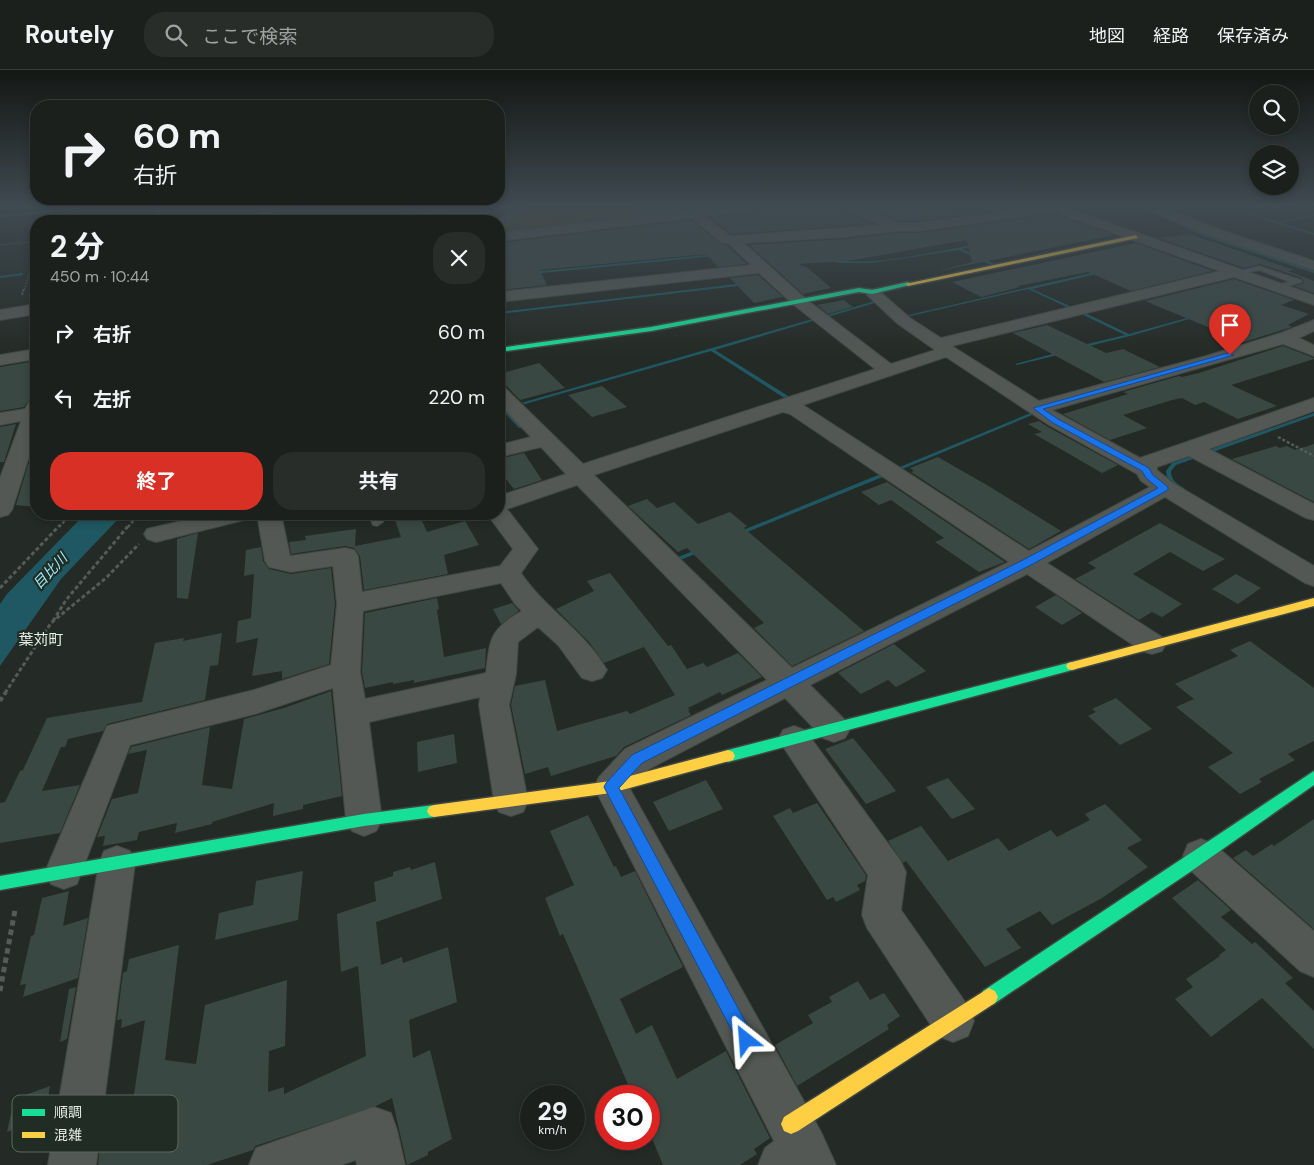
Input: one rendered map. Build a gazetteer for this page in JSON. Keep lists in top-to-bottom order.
{
  "districts": ["葉苅町"],
  "water": ["目比川"],
  "legend": ["順調", "混雑"],
  "page": {
    "header": "Routely",
    "search": "ここで検索",
    "nav": ["地図", "経路", "保存済み"],
    "turn": ["60 m", "右折"],
    "heading": ["2 分", "450 m · 10:44"],
    "list": [
      {
        "name": "右折",
        "value": "60 m"
      },
      {
        "name": "左折",
        "value": "220 m"
      }
    ],
    "buttons": ["終了", "共有"],
    "speed": "29 km/h",
    "limit": "30"
  }
}
